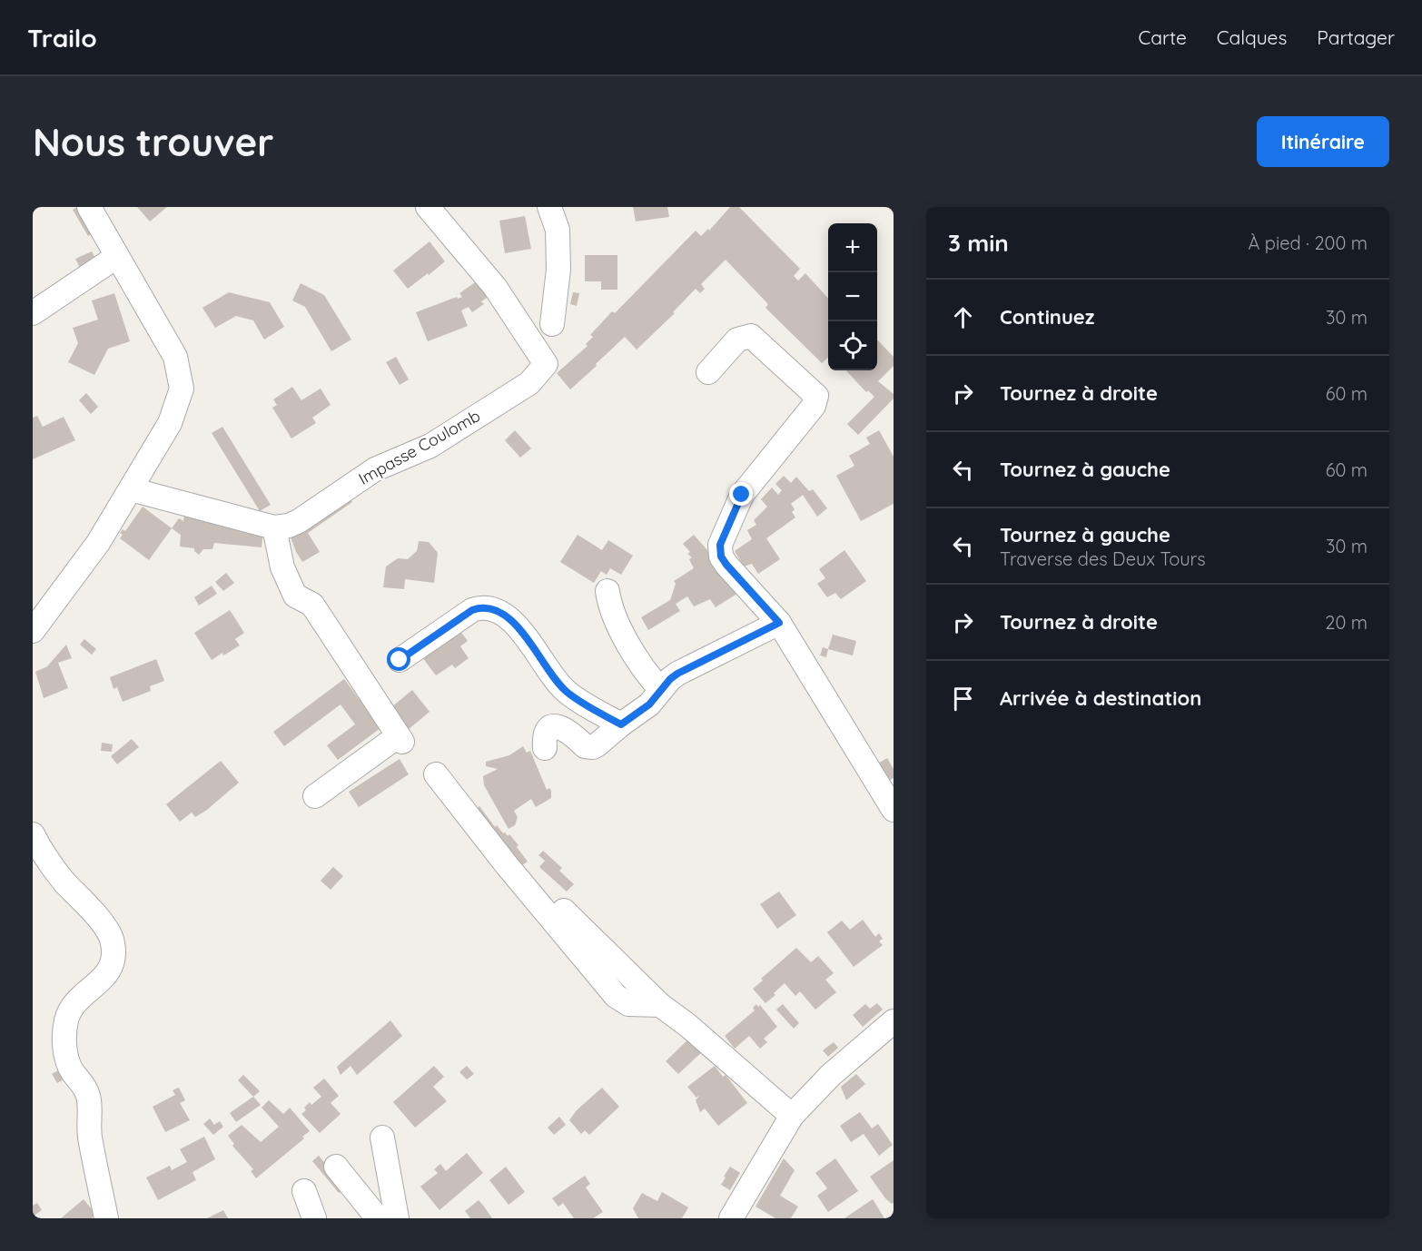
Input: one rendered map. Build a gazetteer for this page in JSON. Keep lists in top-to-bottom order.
{
  "streets": {
    "street": ["Impasse Coulomb"]
  },
  "page": {
    "header": "Trailo",
    "nav": ["Carte", "Calques", "Partager"],
    "buttons": "Itinéraire",
    "title": "Nous trouver",
    "heading": ["3 min", "À pied · 200 m"],
    "map_buttons": ["+", "−"],
    "list": [
      ["Continuez", "30 m"],
      ["Tournez à droite", "60 m"],
      ["Tournez à gauche", "60 m"],
      ["Tournez à gauche", "Traverse des Deux Tours", "30 m"],
      ["Tournez à droite", "20 m"],
      "Arrivée à destination"
    ]
  }
}
